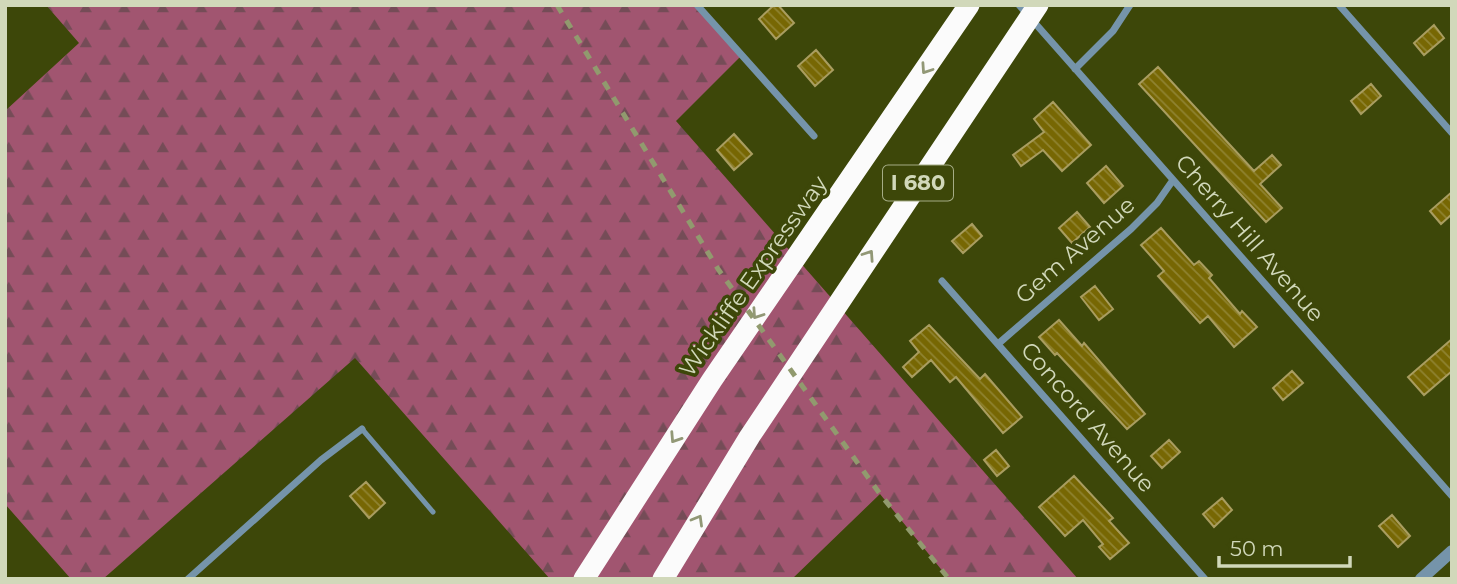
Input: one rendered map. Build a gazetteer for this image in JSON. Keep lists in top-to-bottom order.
{
  "streets": {
    "highway": ["I 680", "Wickliffe Expressway"],
    "street": ["Cherry Hill Avenue", "Gem Avenue", "Concord Avenue"]
  },
  "crossings": [
    ["Cherry Hill Avenue", "Gem Avenue"],
    ["Gem Avenue", "Concord Avenue"]
  ],
  "scale_bar": "50 m"
}
